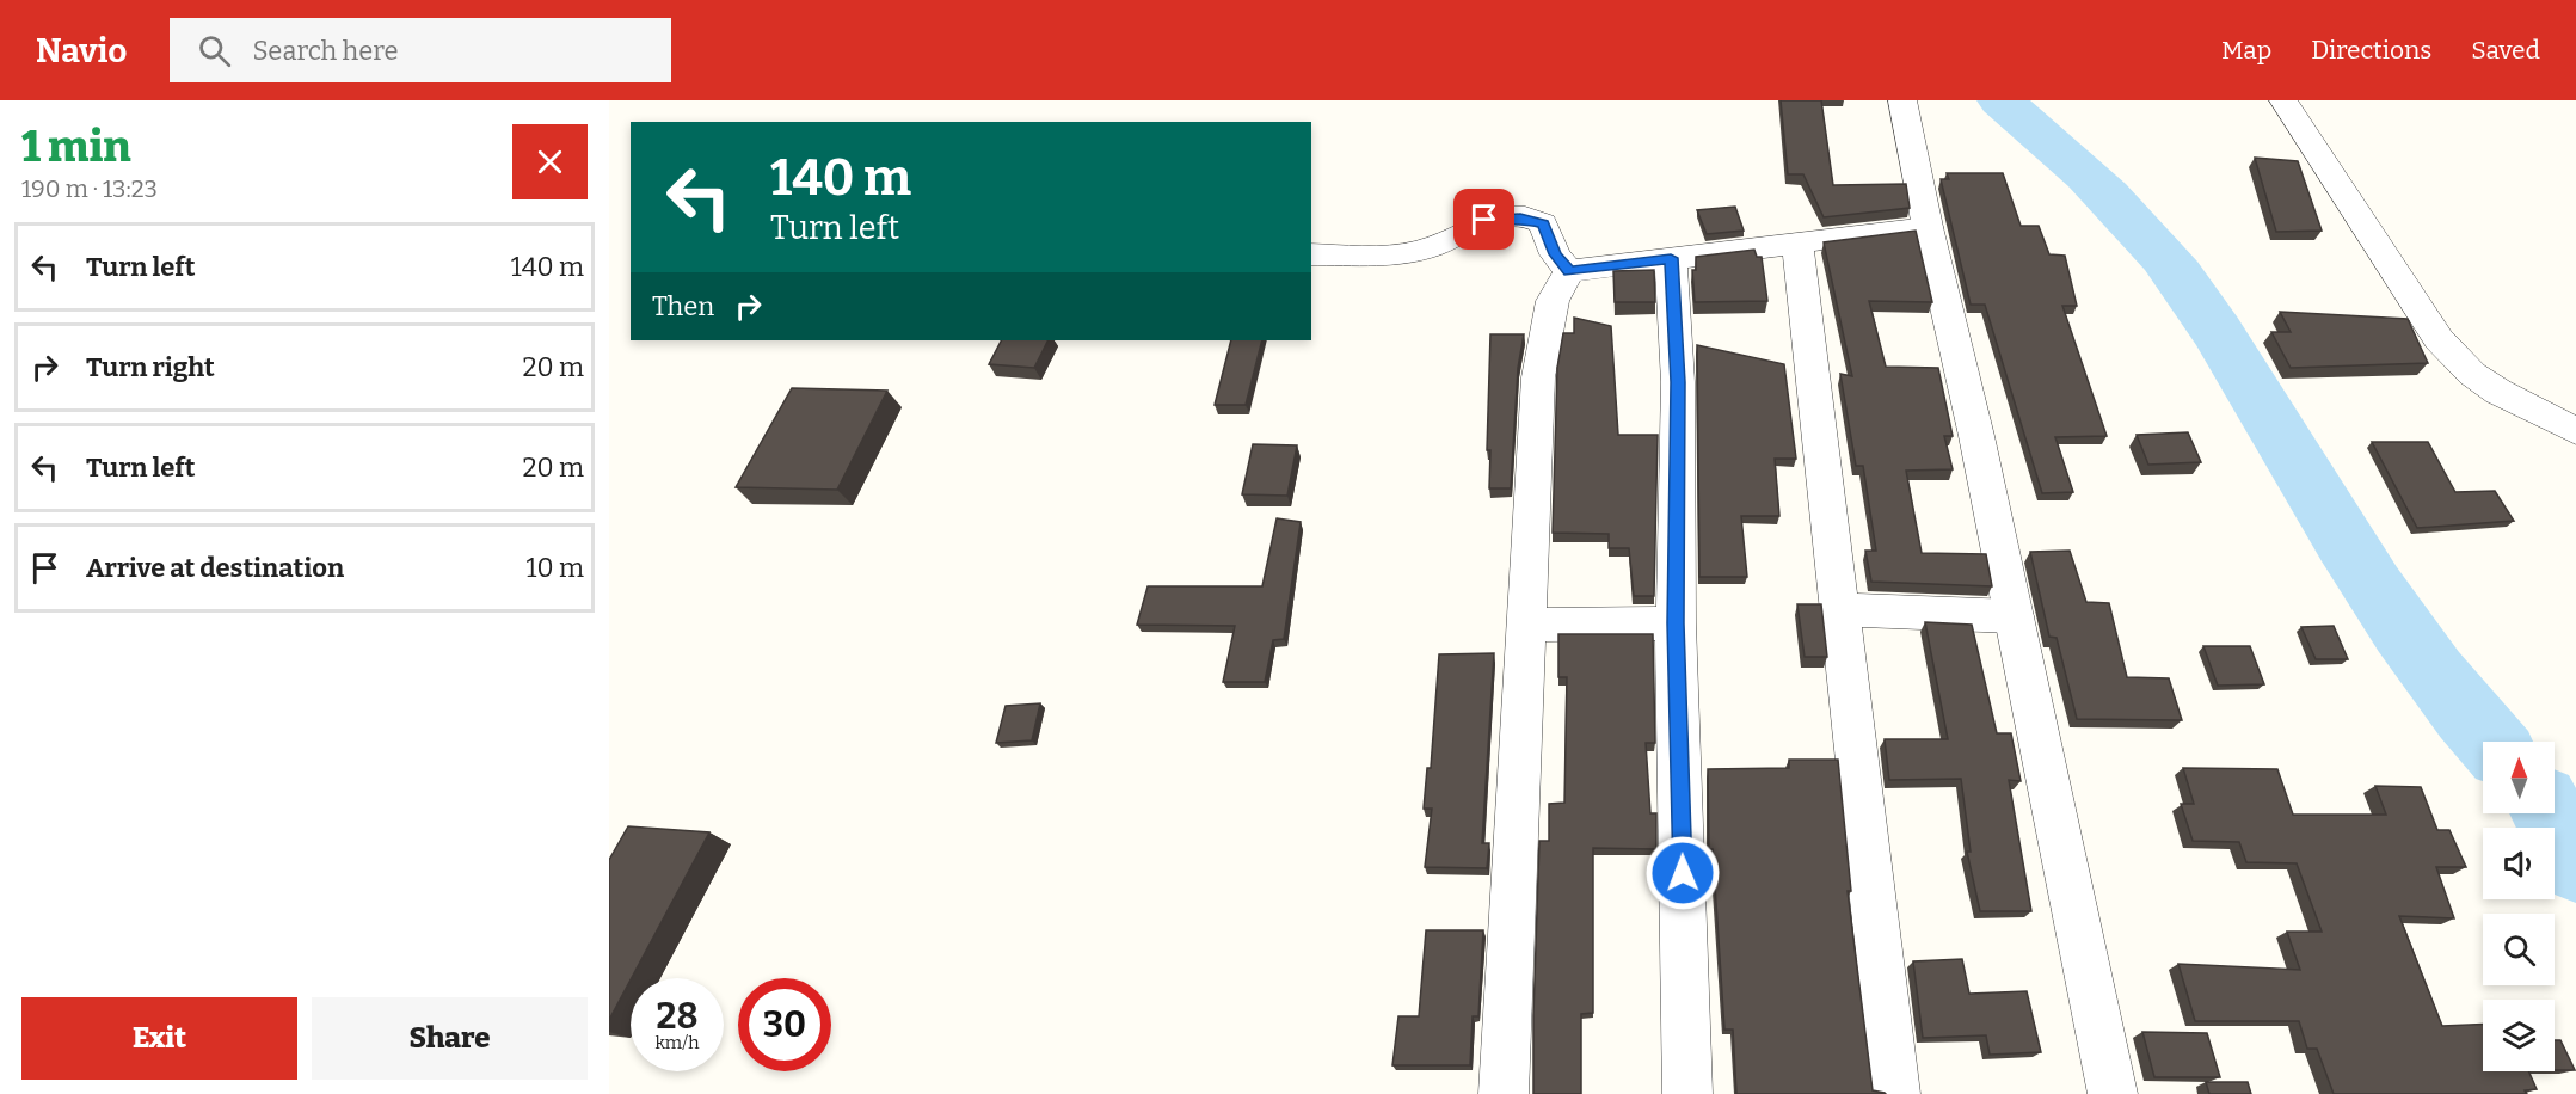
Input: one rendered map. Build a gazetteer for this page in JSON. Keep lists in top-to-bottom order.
{
  "north": "top",
  "page": {
    "header": "Navio",
    "search": "Search here",
    "nav": ["Map", "Directions", "Saved"],
    "heading": ["1 min", "190 m · 13:23"],
    "turn": ["140 m", "Turn left"],
    "list": [
      {
        "name": "Turn left",
        "value": "140 m"
      },
      {
        "name": "Turn right",
        "value": "20 m"
      },
      {
        "name": "Turn left",
        "value": "20 m"
      },
      {
        "name": "Arrive at destination",
        "value": "10 m"
      }
    ],
    "then": "Then",
    "speed": "28 km/h",
    "limit": "30",
    "buttons": ["Exit", "Share"]
  }
}
